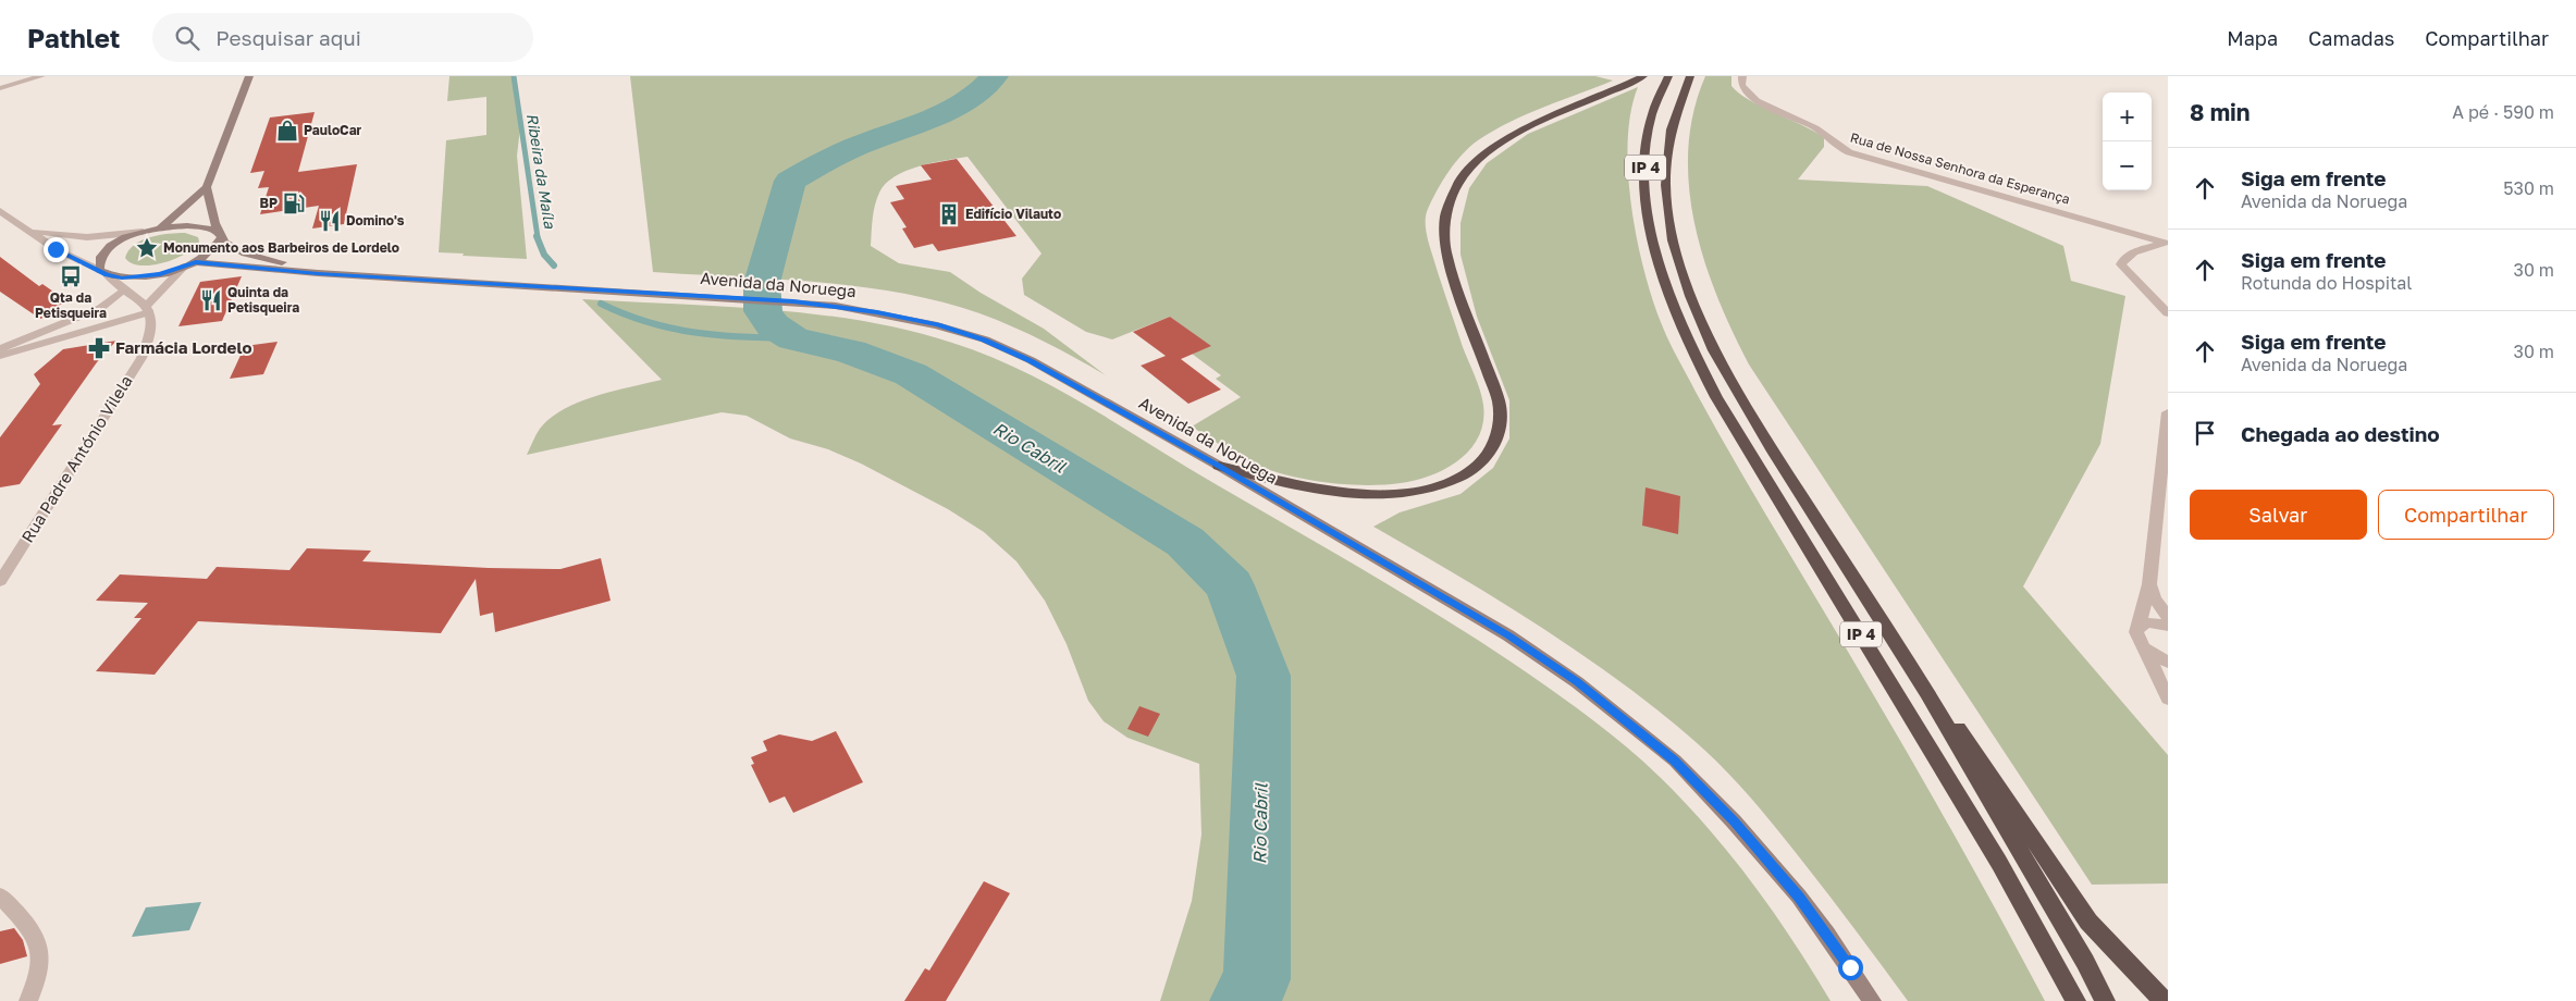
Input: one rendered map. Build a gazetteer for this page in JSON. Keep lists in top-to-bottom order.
{
  "streets": {
    "highway": ["IP 4"],
    "main road": ["Avenida da Noruega"],
    "street": ["Rua de Nossa Senhora da Esperança", "Rua Padre António Vilela"]
  },
  "water": ["Ribeira da Maíla", "Rio Cabril"],
  "places": {
    "shop": ["PauloCar"],
    "fuel station": ["BP"],
    "building": ["Edifício Vilauto"],
    "restaurant": ["Domino's", "Quinta da Petisqueira"],
    "place": ["Monumento aos Barbeiros de Lordelo"],
    "bus stop": ["Qtª da Petisqueira"],
    "pharmacy": ["Farmácia Lordelo"]
  },
  "page": {
    "header": "Pathlet",
    "search": "Pesquisar aqui",
    "nav": ["Mapa", "Camadas", "Compartilhar"],
    "heading": ["8 min", "A pé · 590 m"],
    "map_buttons": ["+", "−"],
    "list": [
      ["Siga em frente", "Avenida da Noruega", "530 m"],
      ["Siga em frente", "Rotunda do Hospital", "30 m"],
      ["Siga em frente", "Avenida da Noruega", "30 m"],
      "Chegada ao destino"
    ],
    "buttons": ["Salvar", "Compartilhar"]
  }
}
